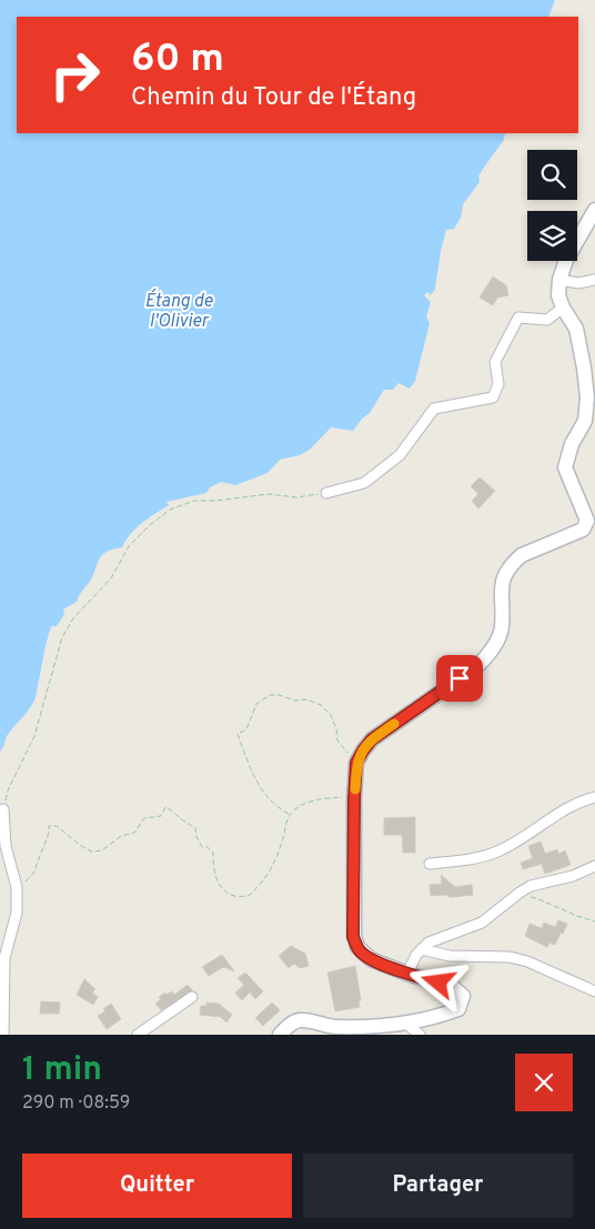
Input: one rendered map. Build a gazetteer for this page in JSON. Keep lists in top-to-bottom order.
{
  "water": ["Étang de l'Olivier"],
  "page": {
    "turn": ["60 m", "Chemin du Tour de l'Étang"],
    "heading": ["1 min", "290 m · 08:59"],
    "buttons": ["Quitter", "Partager"]
  }
}
